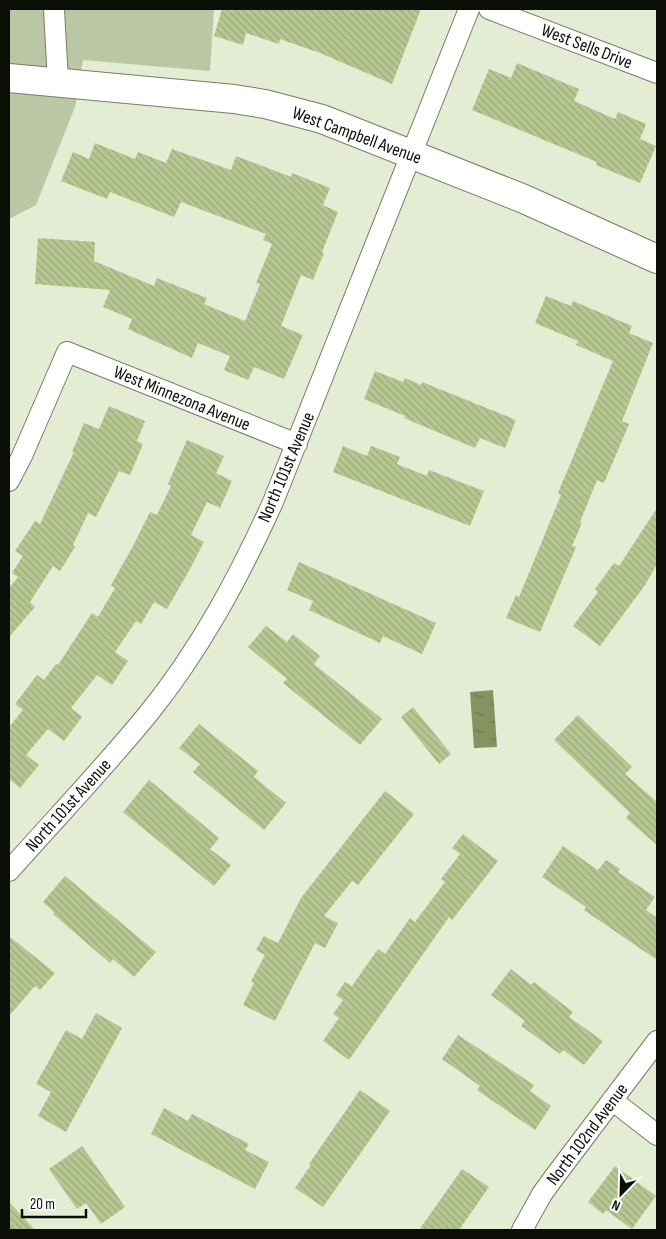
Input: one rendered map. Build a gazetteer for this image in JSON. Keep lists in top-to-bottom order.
{
  "streets": {
    "street": [
      "West Sells Drive",
      "West Campbell Avenue",
      "West Minnezona Avenue",
      "North 101st Avenue",
      "North 102nd Avenue"
    ]
  },
  "crossings": [
    ["West Campbell Avenue", "North 101st Avenue"],
    ["West Minnezona Avenue", "North 101st Avenue"]
  ],
  "scale_bar": "20 m",
  "north": "bottom left"
}
